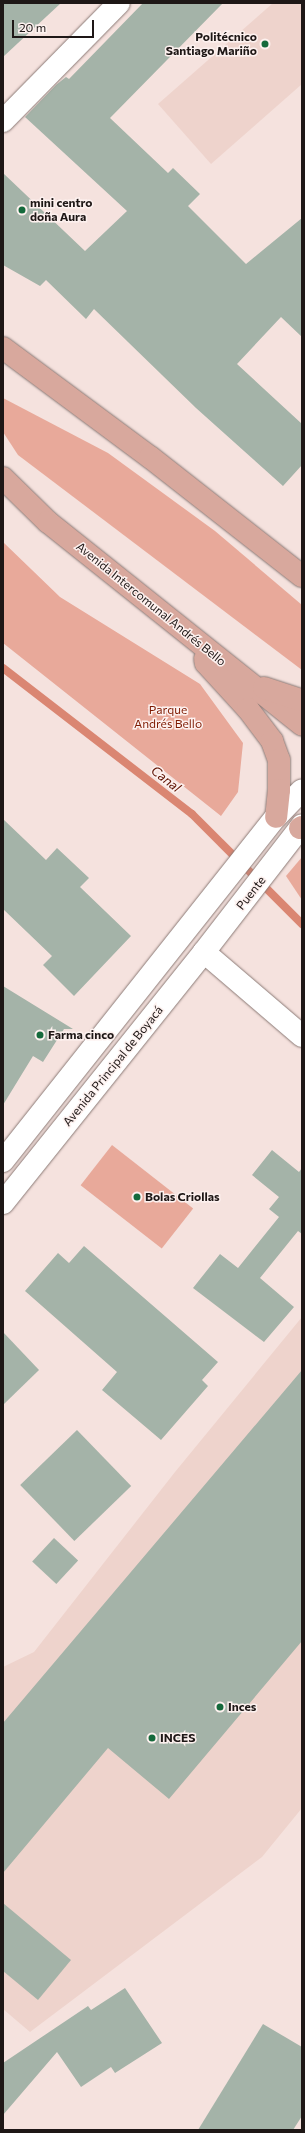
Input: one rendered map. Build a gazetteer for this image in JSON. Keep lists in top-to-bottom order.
{
  "streets": {
    "main road": ["Avenida Intercomunal Andrés Bello"],
    "street": ["Puente", "Avenida Principal de Boyacá"]
  },
  "crossings": [
    ["Puente", "Avenida Principal de Boyacá"]
  ],
  "water": ["Canal"],
  "parks": ["Parque Andrés Bello"],
  "places": [
    "Politécnico Santiago Mariño",
    "mini centro doña Aura",
    "Farma cinco",
    "Bolas Criollas",
    "Inces",
    "INCES"
  ],
  "scale_bar": "20 m"
}
